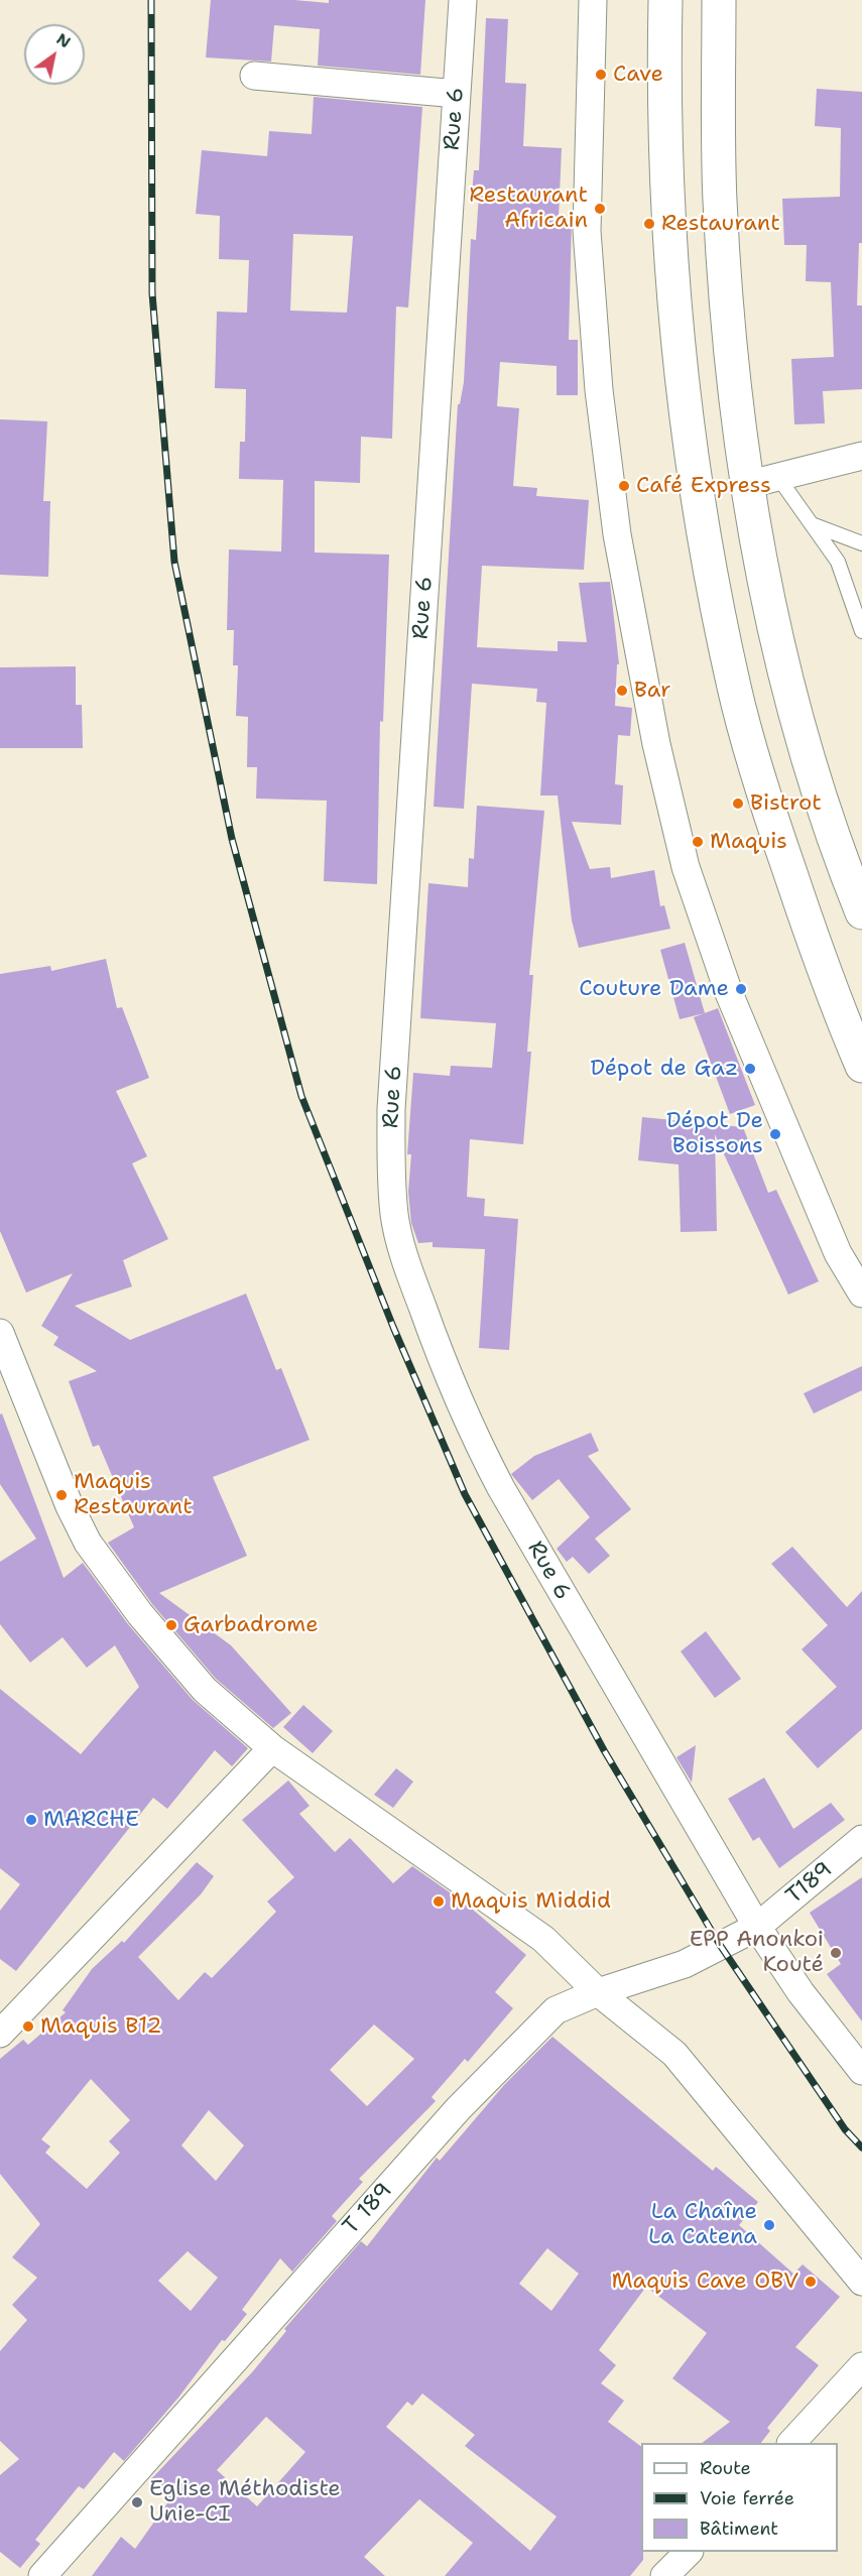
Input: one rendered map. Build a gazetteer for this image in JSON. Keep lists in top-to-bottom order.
{
  "streets": {
    "street": ["Rue 6", "T189", "T 189"]
  },
  "crossings": [
    ["Rue 6", "T189"],
    ["Rue 6", "T 189"],
    ["T189", "T 189"]
  ],
  "places": [
    "Cave",
    "Restaurant Africain",
    "Restaurant",
    "Café Express",
    "Bar",
    "Bistrot",
    "Maquis",
    "Couture Dame",
    "Dépot de Gaz",
    "Dépot De Boissons",
    "Maquis Restaurant",
    "Garbadrome",
    "MARCHE",
    "Maquis Middid",
    "EPP Anonkoi Kouté",
    "Maquis B12",
    "La Chaîne La Catena",
    "Maquis Cave OBV",
    "Eglise Méthodiste Unie-CI"
  ],
  "legend": ["Route", "Voie ferrée", "Bâtiment"],
  "north": "top right"
}
